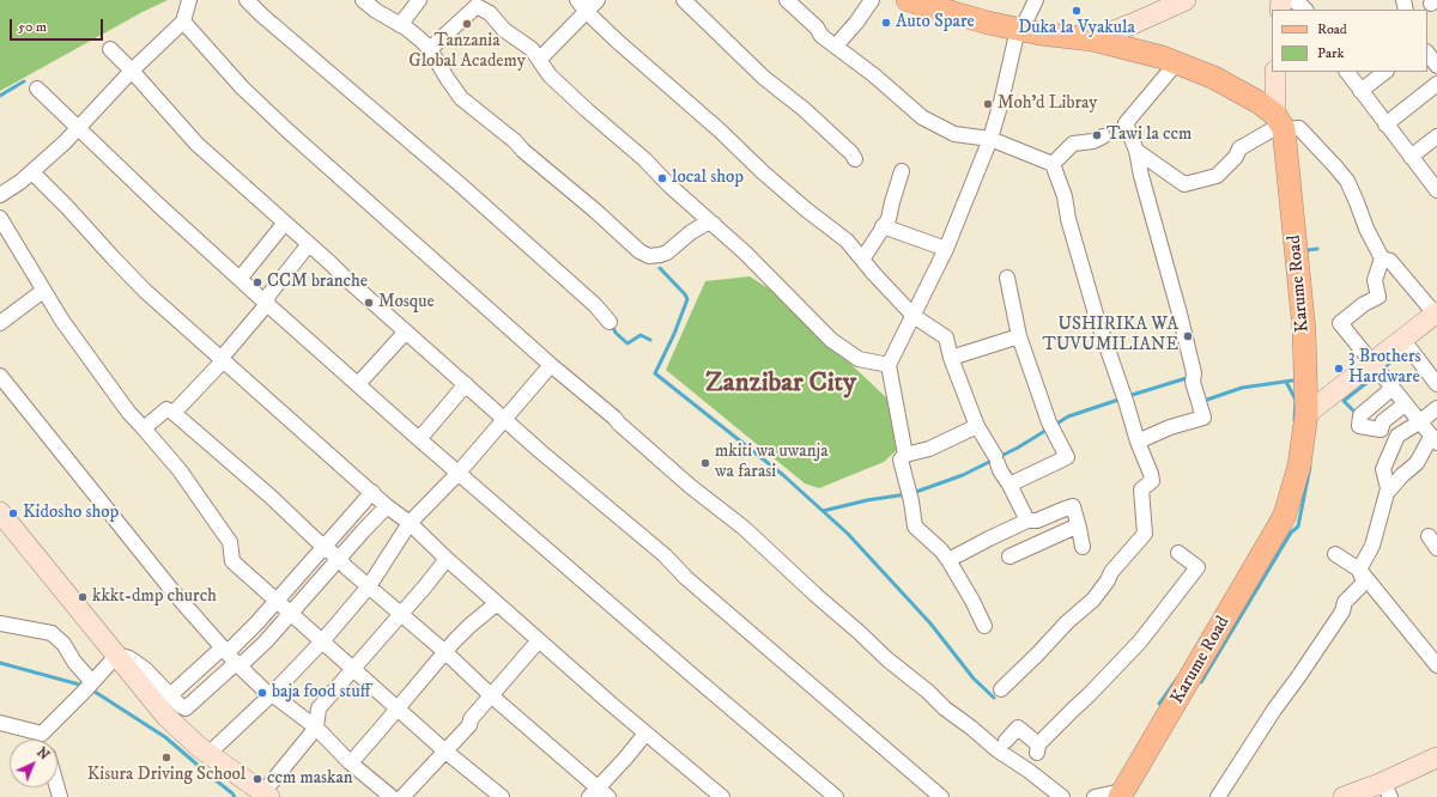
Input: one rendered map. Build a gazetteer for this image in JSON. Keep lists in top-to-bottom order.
{
  "streets": {
    "main road": ["Karume Road"]
  },
  "districts": ["Zanzibar City"],
  "places": [
    "Duka la Vyakula",
    "Auto Spare",
    "Tanzania Global Academy",
    "Moh'd Libray",
    "Tawi la ccm",
    "local shop",
    "CCM branche",
    "Mosque",
    "USHIRIKA WA TUVUMILIANE",
    "3 Brothers Hardware",
    "mkiti wa uwanja wa farasi",
    "Kidosho shop",
    "kkkt-dmp church",
    "baja food stuff",
    "Kisura Driving School",
    "ccm maskan"
  ],
  "legend": ["Road", "Park"],
  "scale_bar": "50 m",
  "north": "top right"
}
